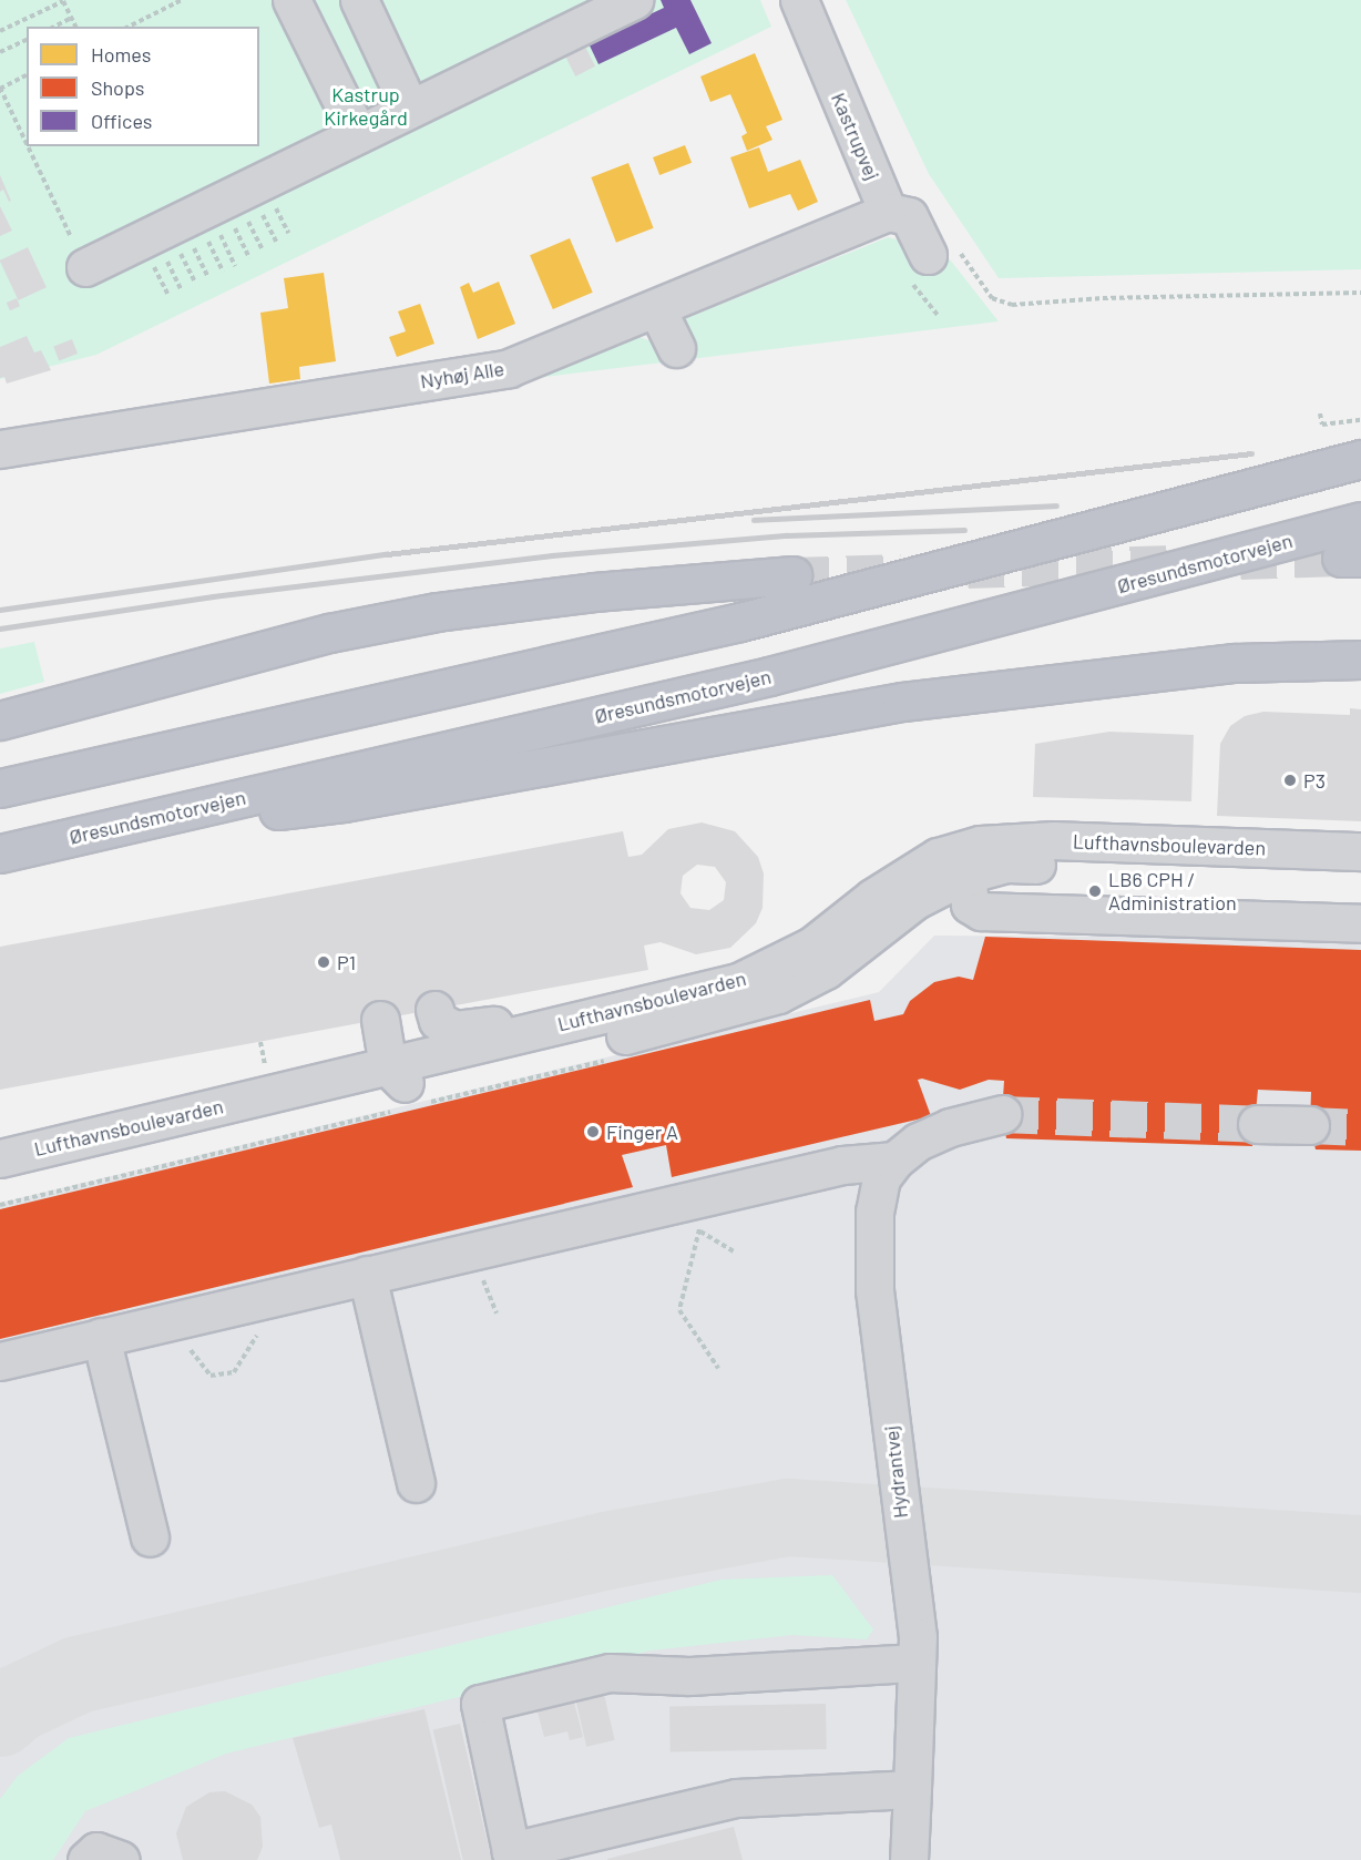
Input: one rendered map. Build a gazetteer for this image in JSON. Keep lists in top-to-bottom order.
{
  "streets": {
    "highway": ["Øresundsmotorvejen"],
    "street": [
      "Kastrupvej",
      "Nyhøj Alle",
      "Lufthavnsboulevarden",
      "Hydrantvej"
    ]
  },
  "crossings": [
    ["Kastrupvej", "Nyhøj Alle"]
  ],
  "parks": ["Kastrup Kirkegård"],
  "places": [
    "P3",
    "LB6 CPH / Administration",
    "P1",
    "Finger A"
  ],
  "legend": ["Homes", "Shops", "Offices"]
}
